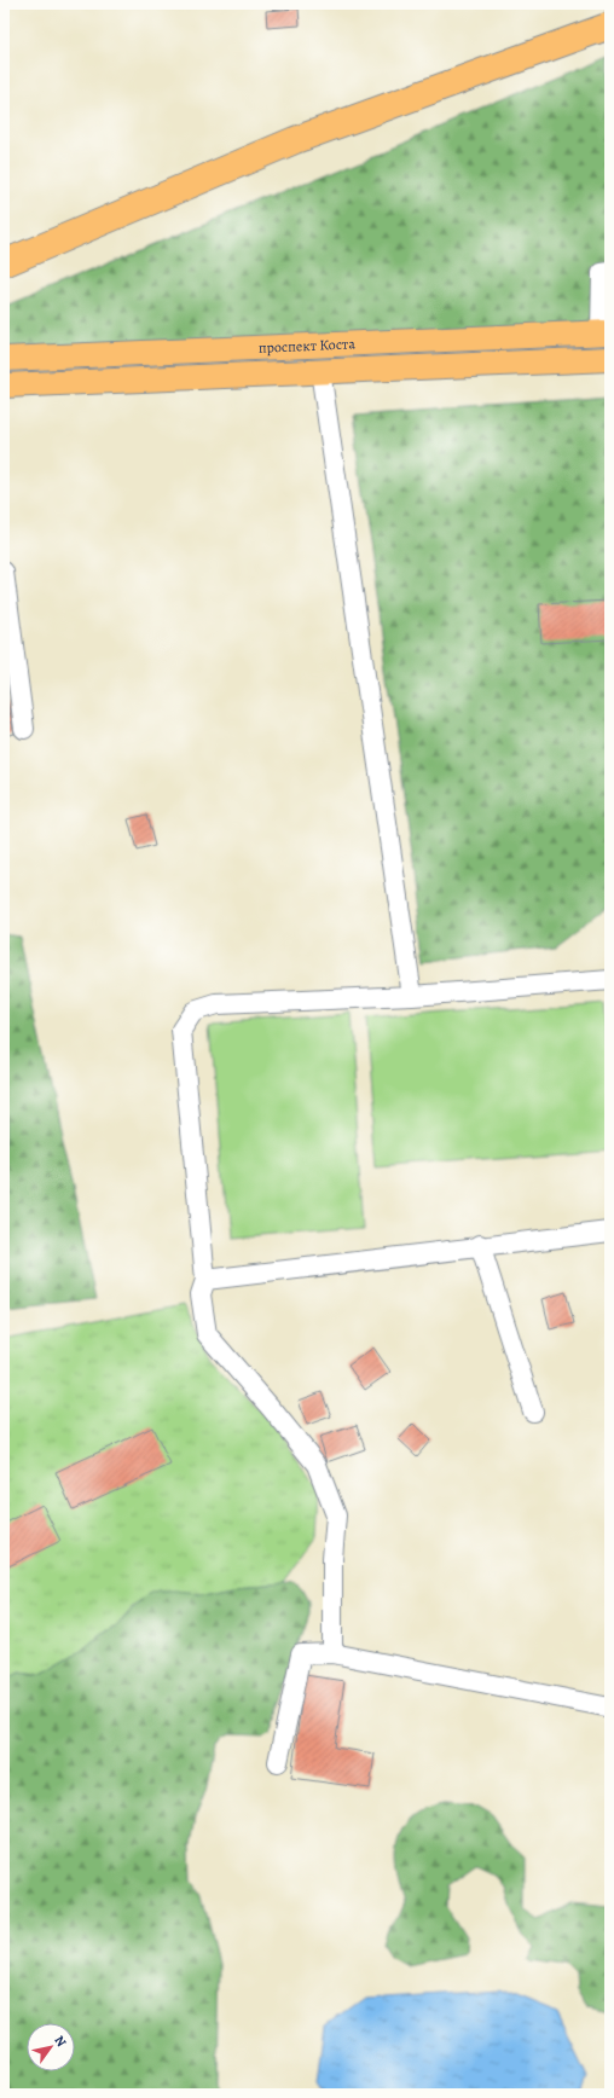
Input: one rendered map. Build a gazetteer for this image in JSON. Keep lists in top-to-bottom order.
{
  "streets": {
    "main road": ["проспект Коста"]
  },
  "north": "top right"
}
